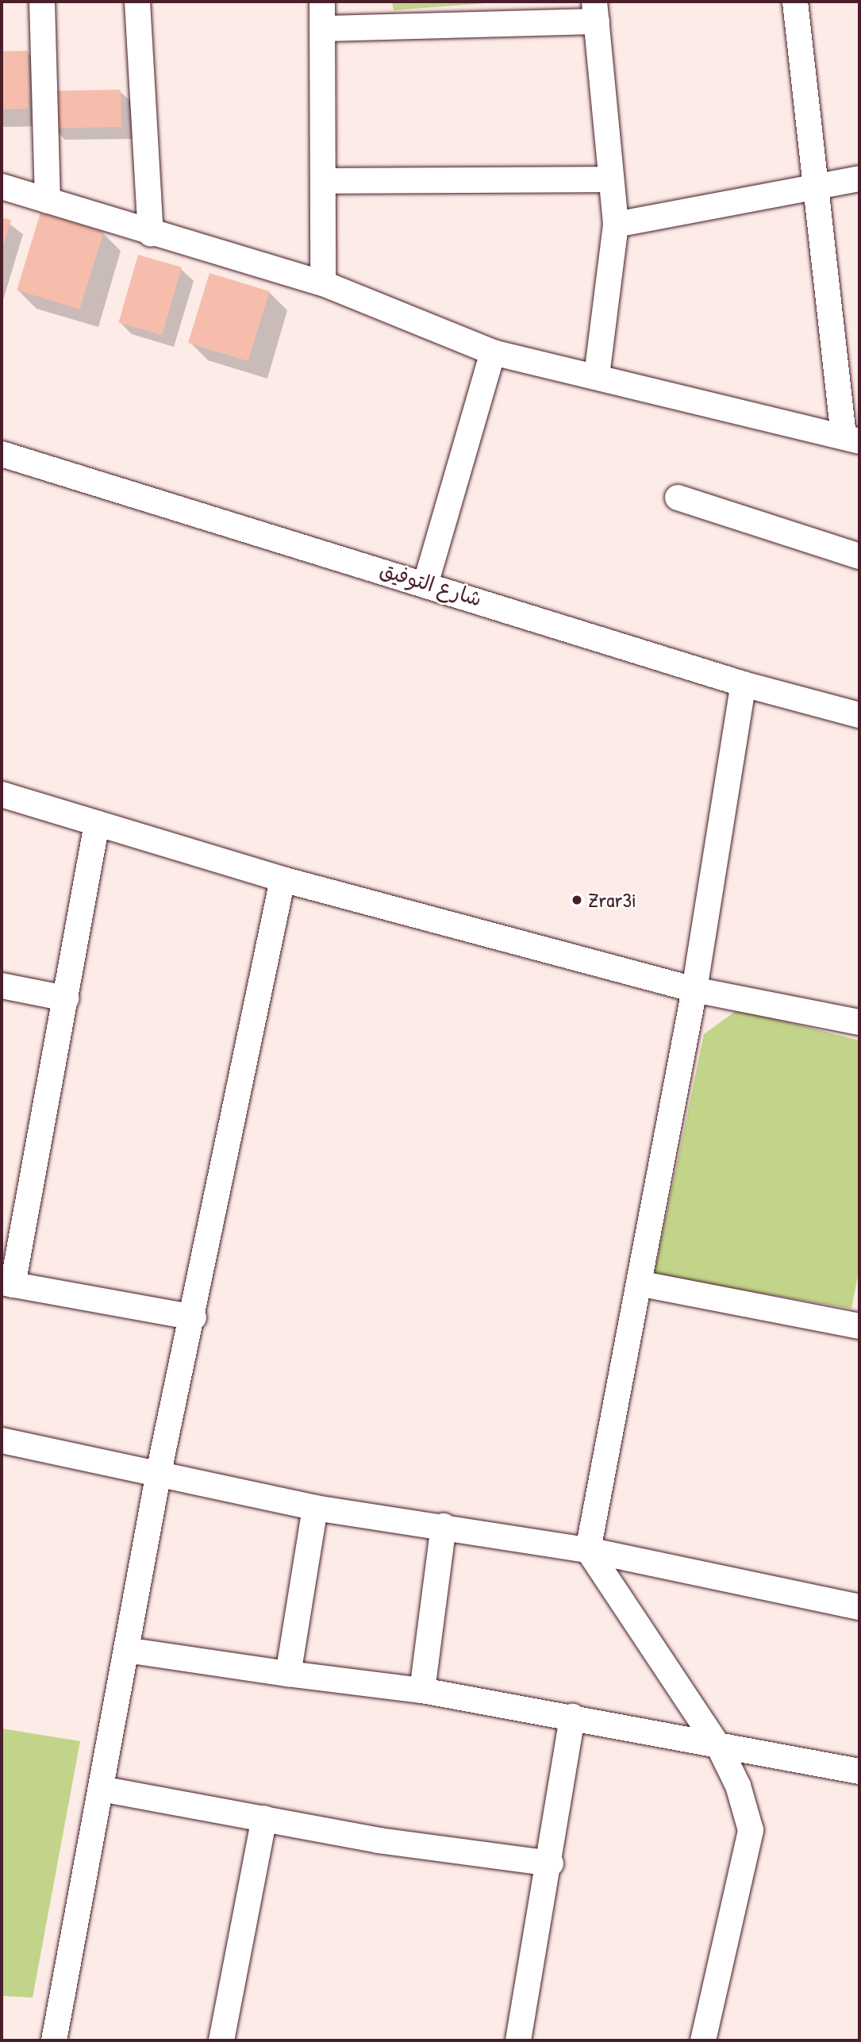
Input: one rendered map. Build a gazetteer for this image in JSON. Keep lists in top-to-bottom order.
{
  "streets": {
    "street": ["شارع التوفيق"]
  },
  "places": ["Zrar3i"]
}
